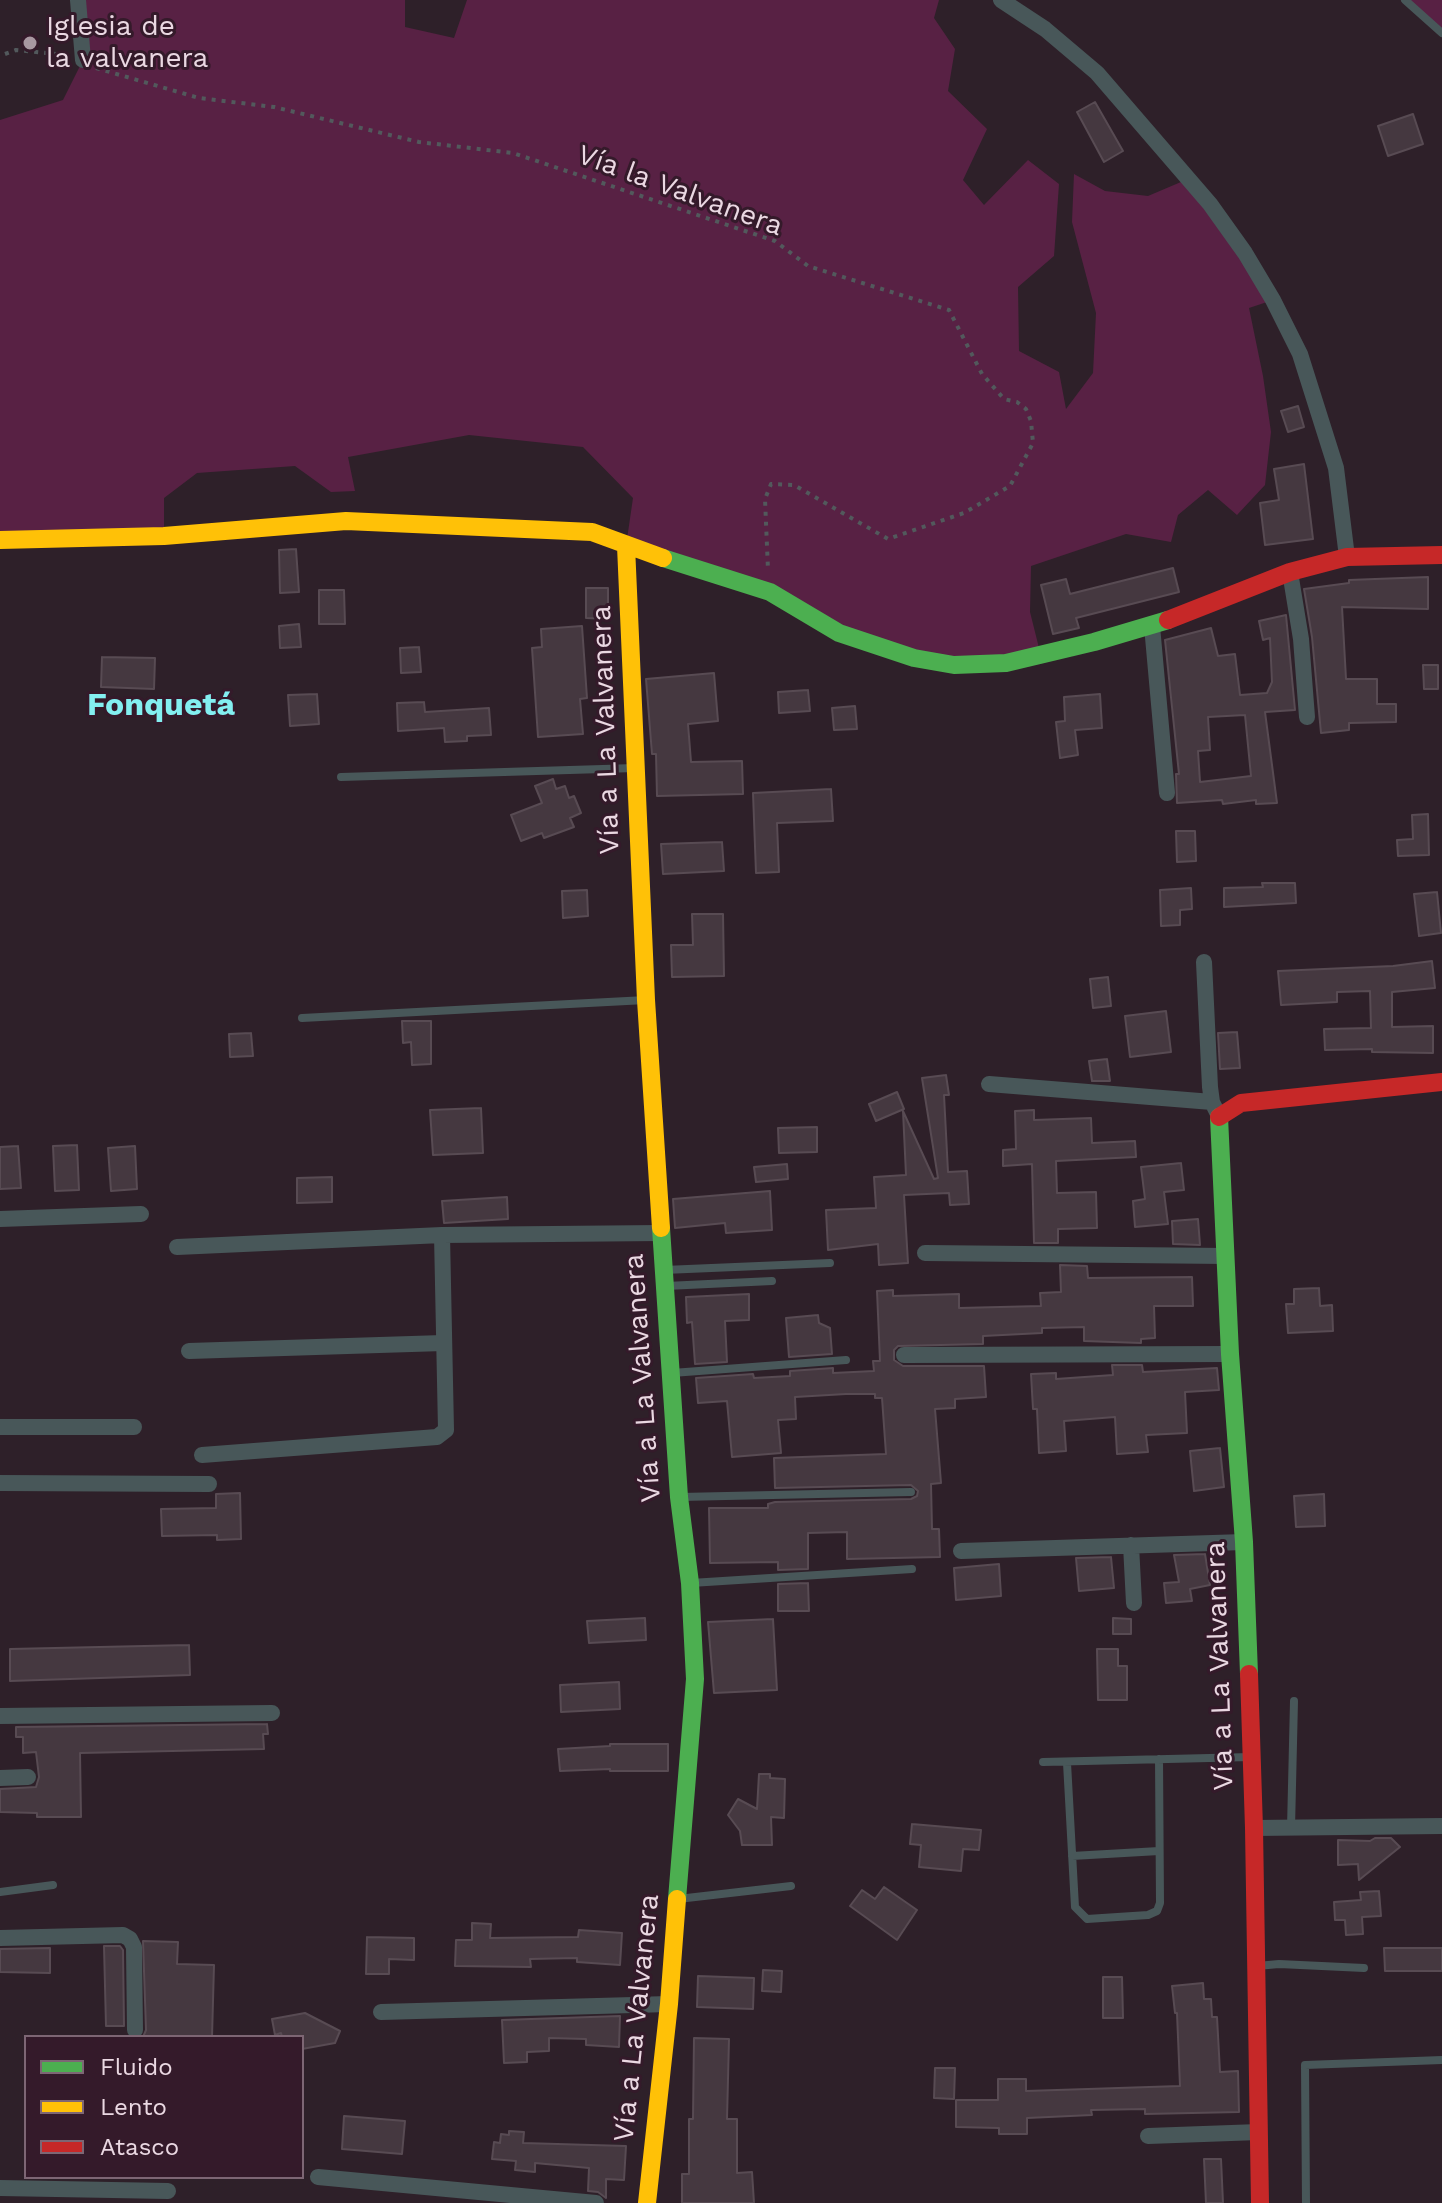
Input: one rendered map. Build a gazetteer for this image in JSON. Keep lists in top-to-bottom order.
{
  "streets": {
    "street": ["Vía a La Valvanera"],
    "path": ["Vía la Valvanera"]
  },
  "districts": ["Fonquetá"],
  "places": ["Iglesia de la valvanera"],
  "legend": ["Fluido", "Lento", "Atasco"]
}
